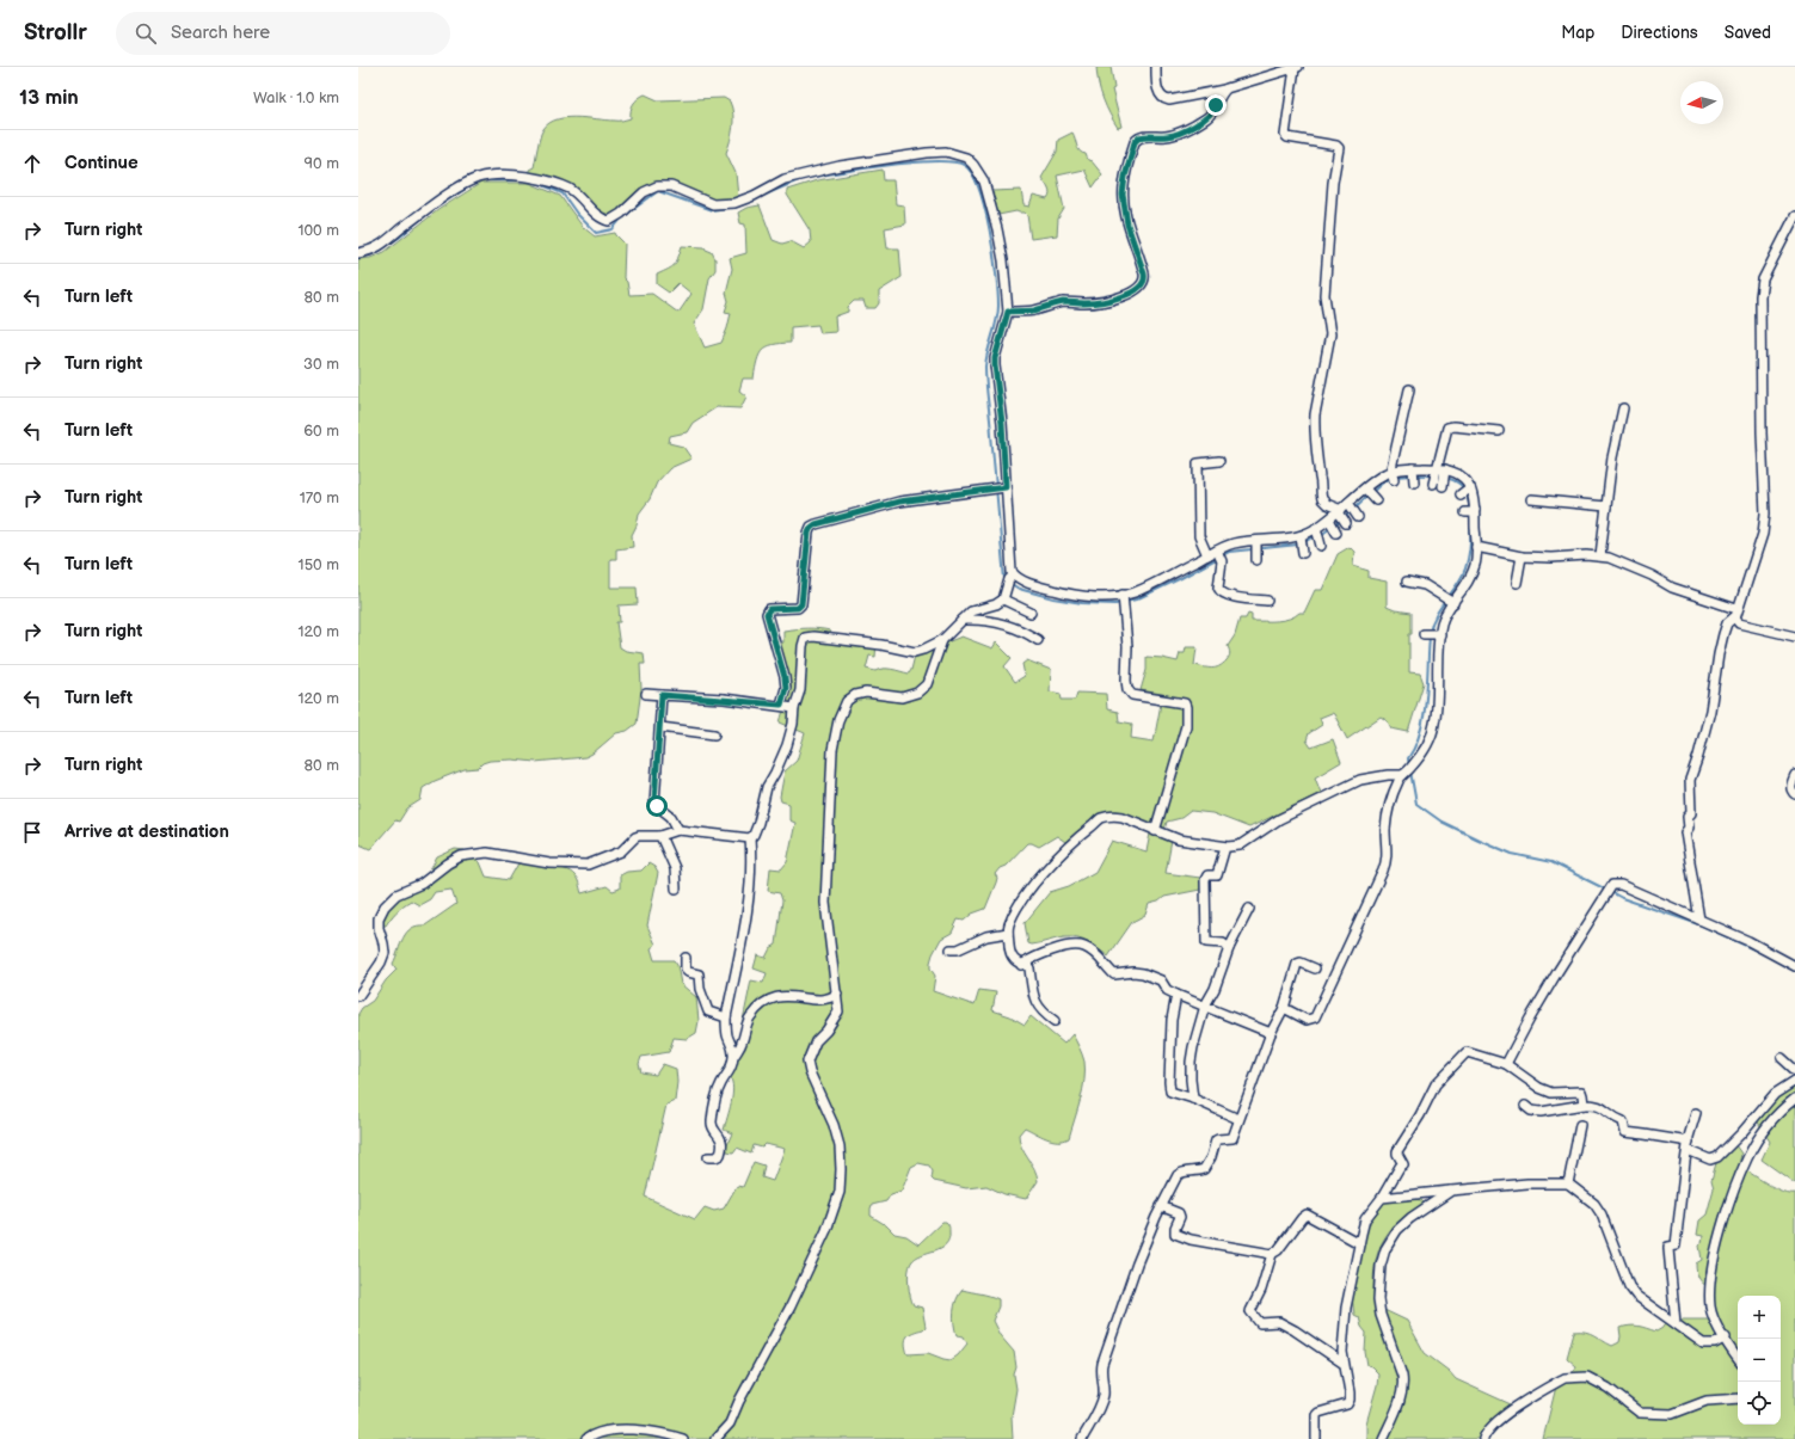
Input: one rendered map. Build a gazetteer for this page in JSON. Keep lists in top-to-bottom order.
{
  "north": "left",
  "page": {
    "header": "Strollr",
    "search": "Search here",
    "nav": ["Map", "Directions", "Saved"],
    "heading": ["13 min", "Walk · 1.0 km"],
    "list": [
      ["Continue", "90 m"],
      ["Turn right", "100 m"],
      ["Turn left", "80 m"],
      ["Turn right", "30 m"],
      ["Turn left", "60 m"],
      ["Turn right", "170 m"],
      ["Turn left", "150 m"],
      ["Turn right", "120 m"],
      ["Turn left", "120 m"],
      ["Turn right", "80 m"],
      "Arrive at destination"
    ],
    "map_buttons": ["+", "−"]
  }
}
